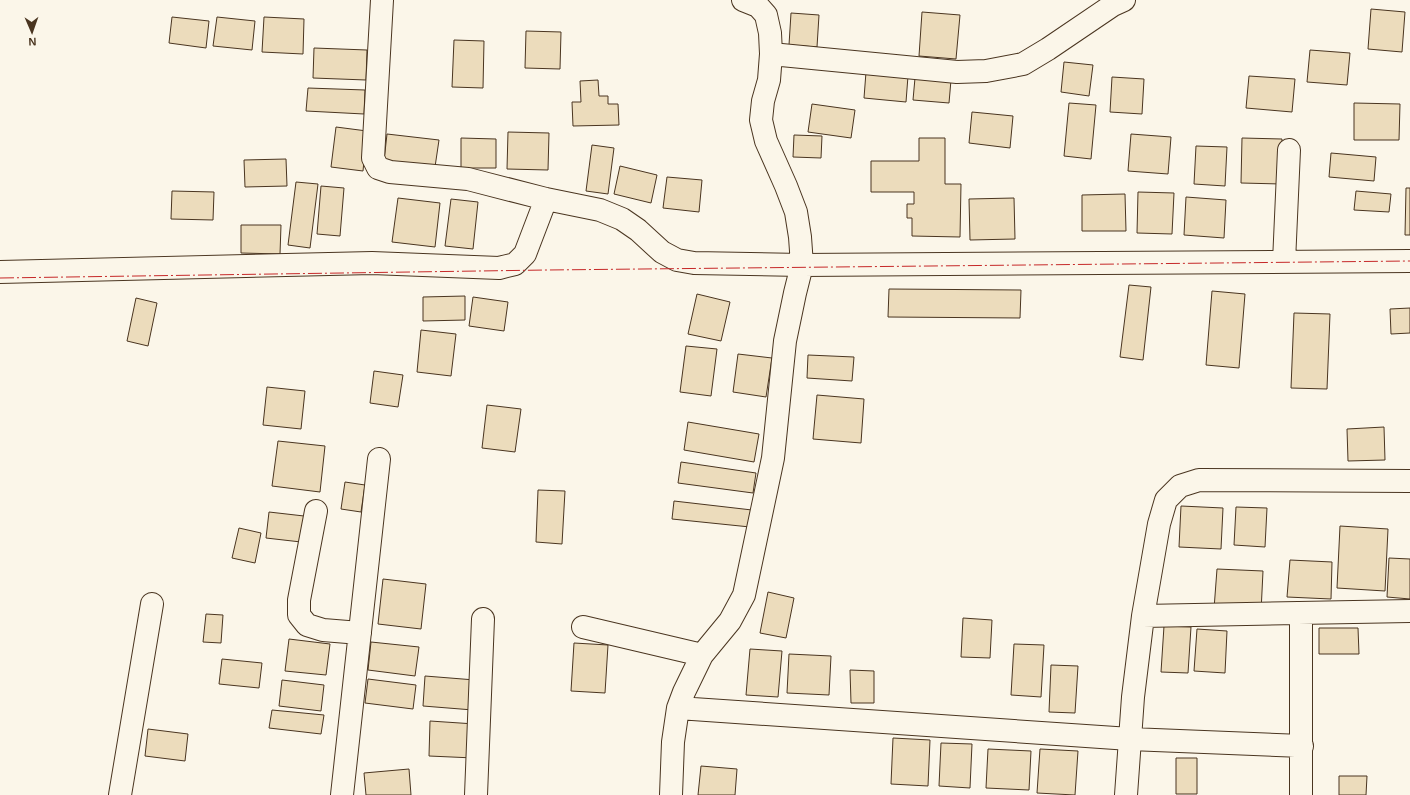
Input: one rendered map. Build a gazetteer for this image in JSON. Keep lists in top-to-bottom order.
{
  "north": "bottom"
}
